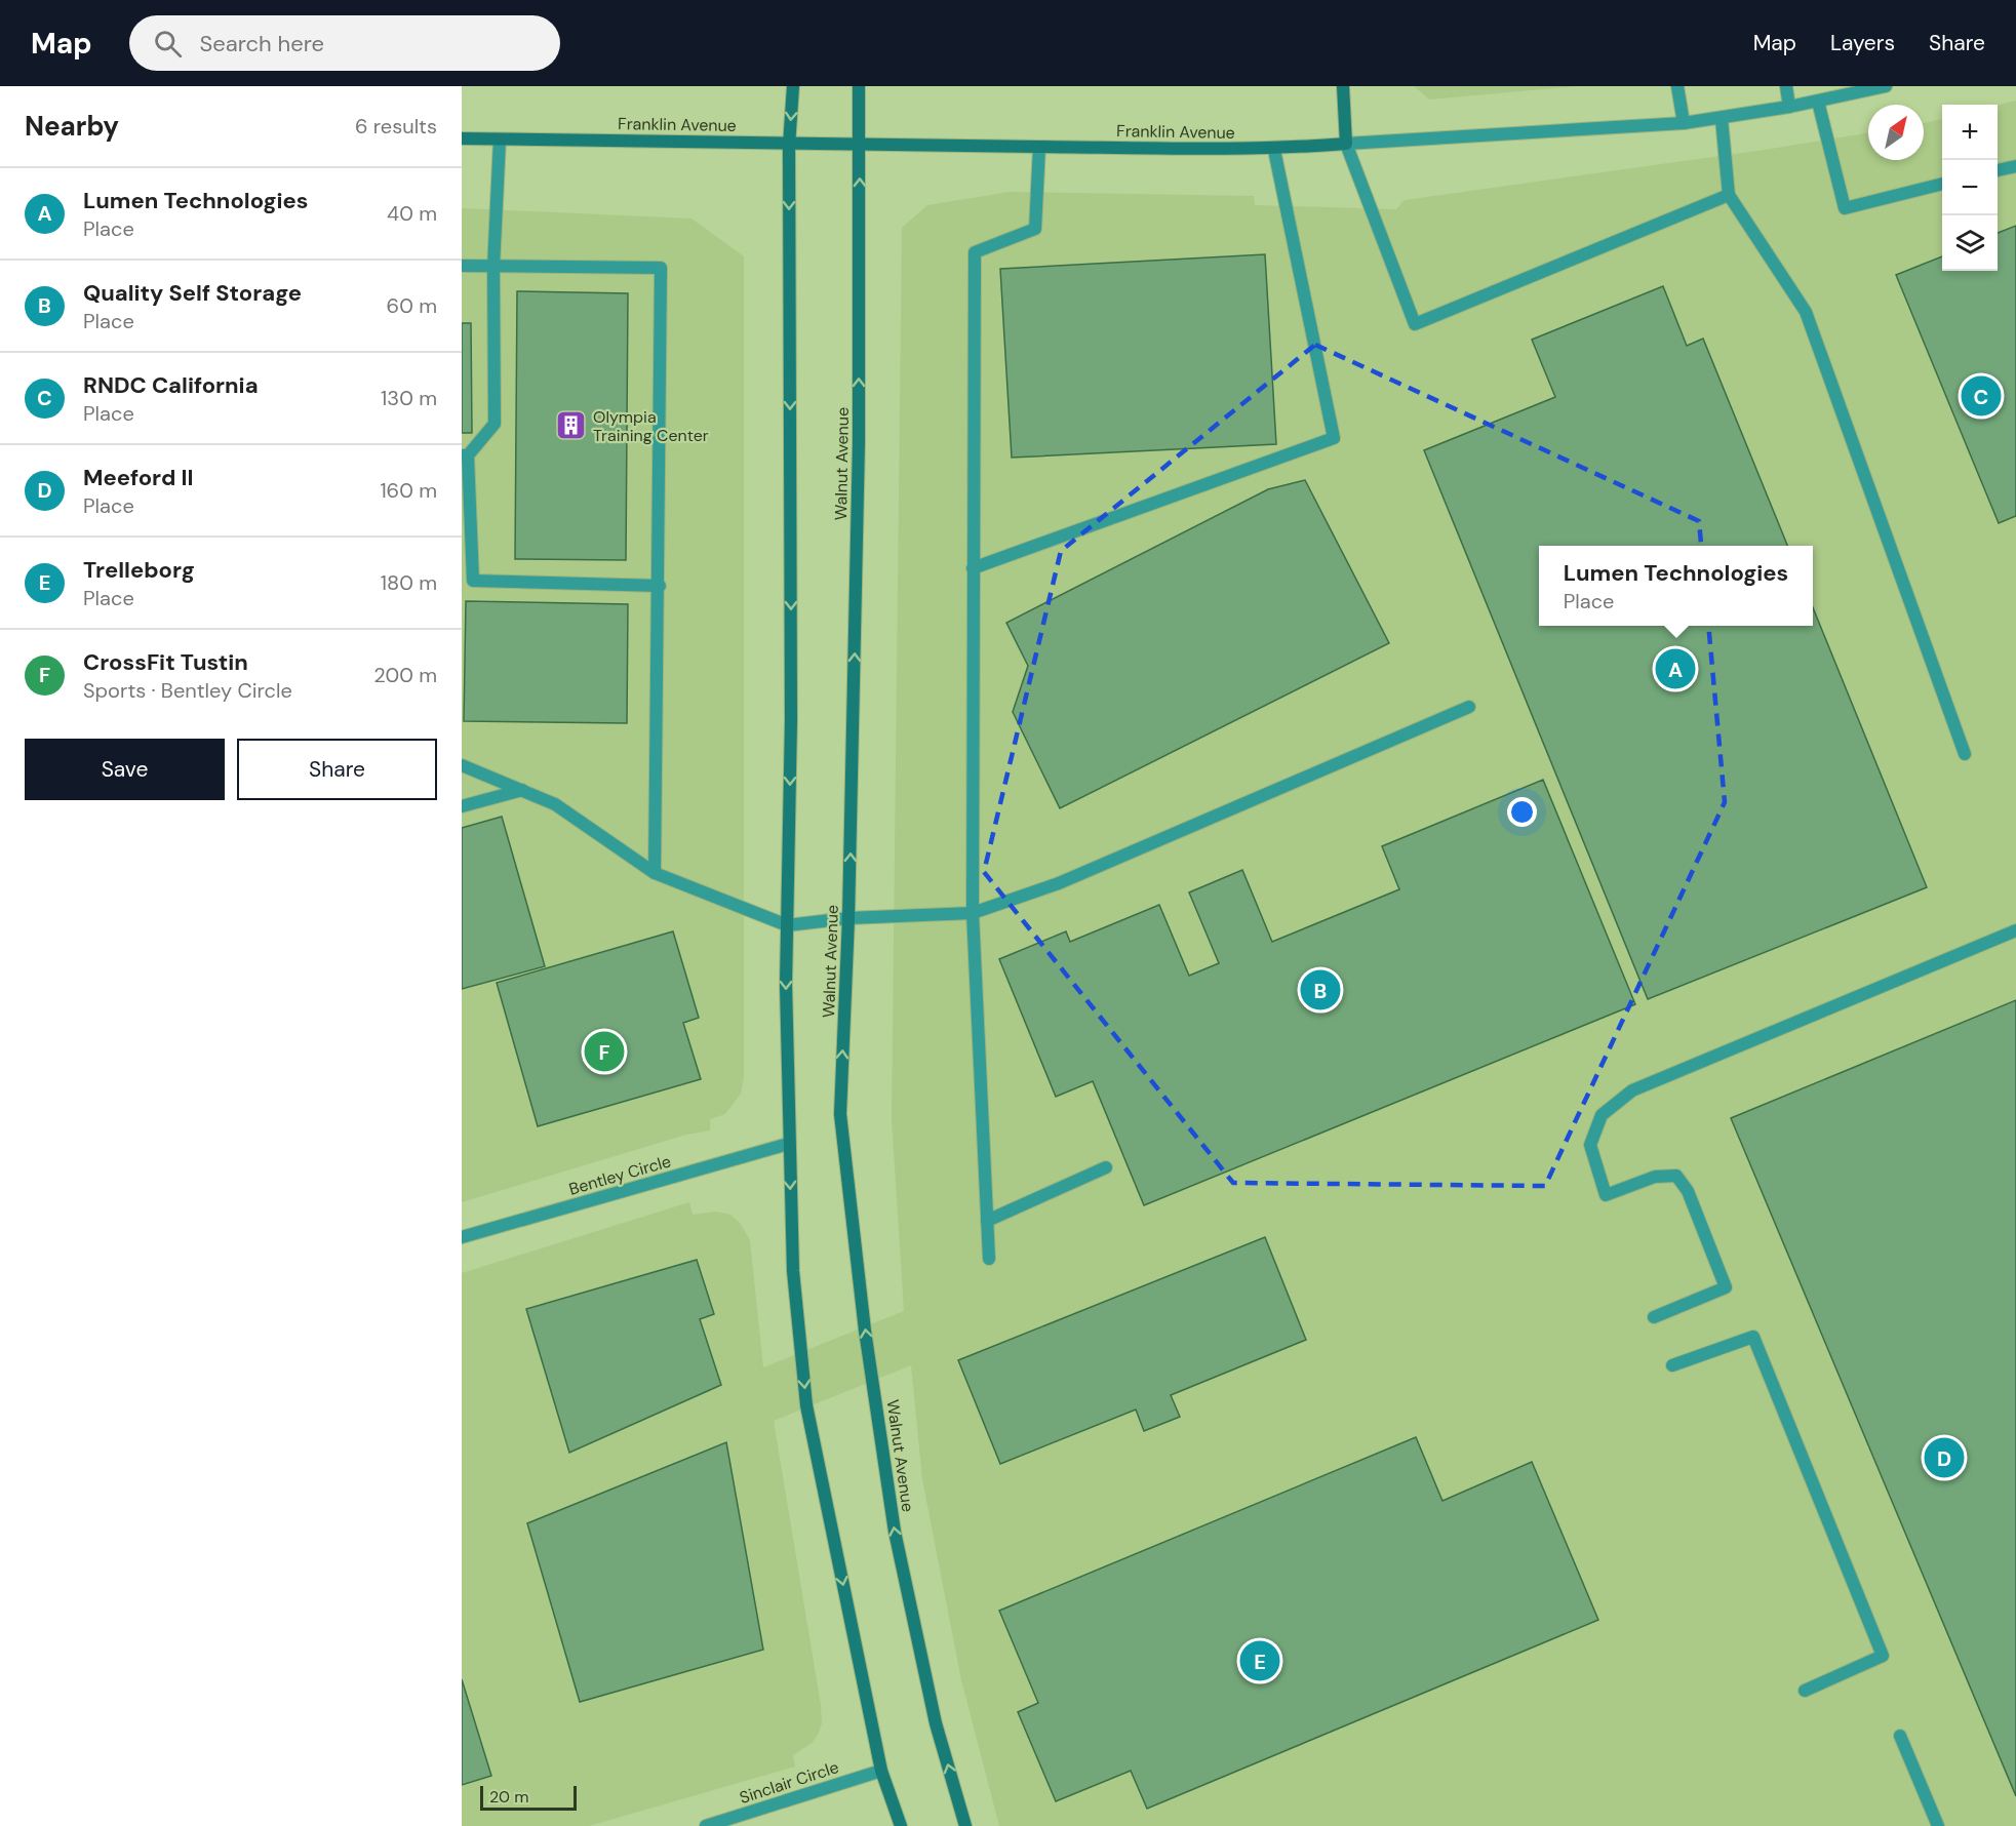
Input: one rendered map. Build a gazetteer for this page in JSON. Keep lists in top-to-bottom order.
{
  "streets": {
    "main road": ["Franklin Avenue", "Walnut Avenue"],
    "street": ["Bentley Circle", "Sinclair Circle"]
  },
  "crossings": [
    ["Franklin Avenue", "Walnut Avenue"]
  ],
  "places": {
    "building": ["Olympia Training Center"]
  },
  "scale_bar": "20 m",
  "north": "top right",
  "page": {
    "header": "Map",
    "search": "Search here",
    "nav": ["Map", "Layers", "Share"],
    "heading": ["Nearby", "6 results"],
    "map_buttons": ["+", "−"],
    "list": [
      {
        "mark": "A",
        "name": "Lumen Technologies",
        "note": "Place",
        "value": "40 m"
      },
      {
        "mark": "B",
        "name": "Quality Self Storage",
        "note": "Place",
        "value": "60 m"
      },
      {
        "mark": "C",
        "name": "RNDC California",
        "note": "Place",
        "value": "130 m"
      },
      {
        "mark": "D",
        "name": "Meeford II",
        "note": "Place",
        "value": "160 m"
      },
      {
        "mark": "E",
        "name": "Trelleborg",
        "note": "Place",
        "value": "180 m"
      },
      {
        "mark": "F",
        "name": "CrossFit Tustin",
        "note": "Sports · Bentley Circle",
        "value": "200 m"
      }
    ],
    "pins": [
      "C",
      "A",
      "B",
      "F",
      "D",
      "E"
    ],
    "popup": ["Lumen Technologies", "Place"],
    "buttons": ["Save", "Share"],
    "scale": "20 m"
  }
}
